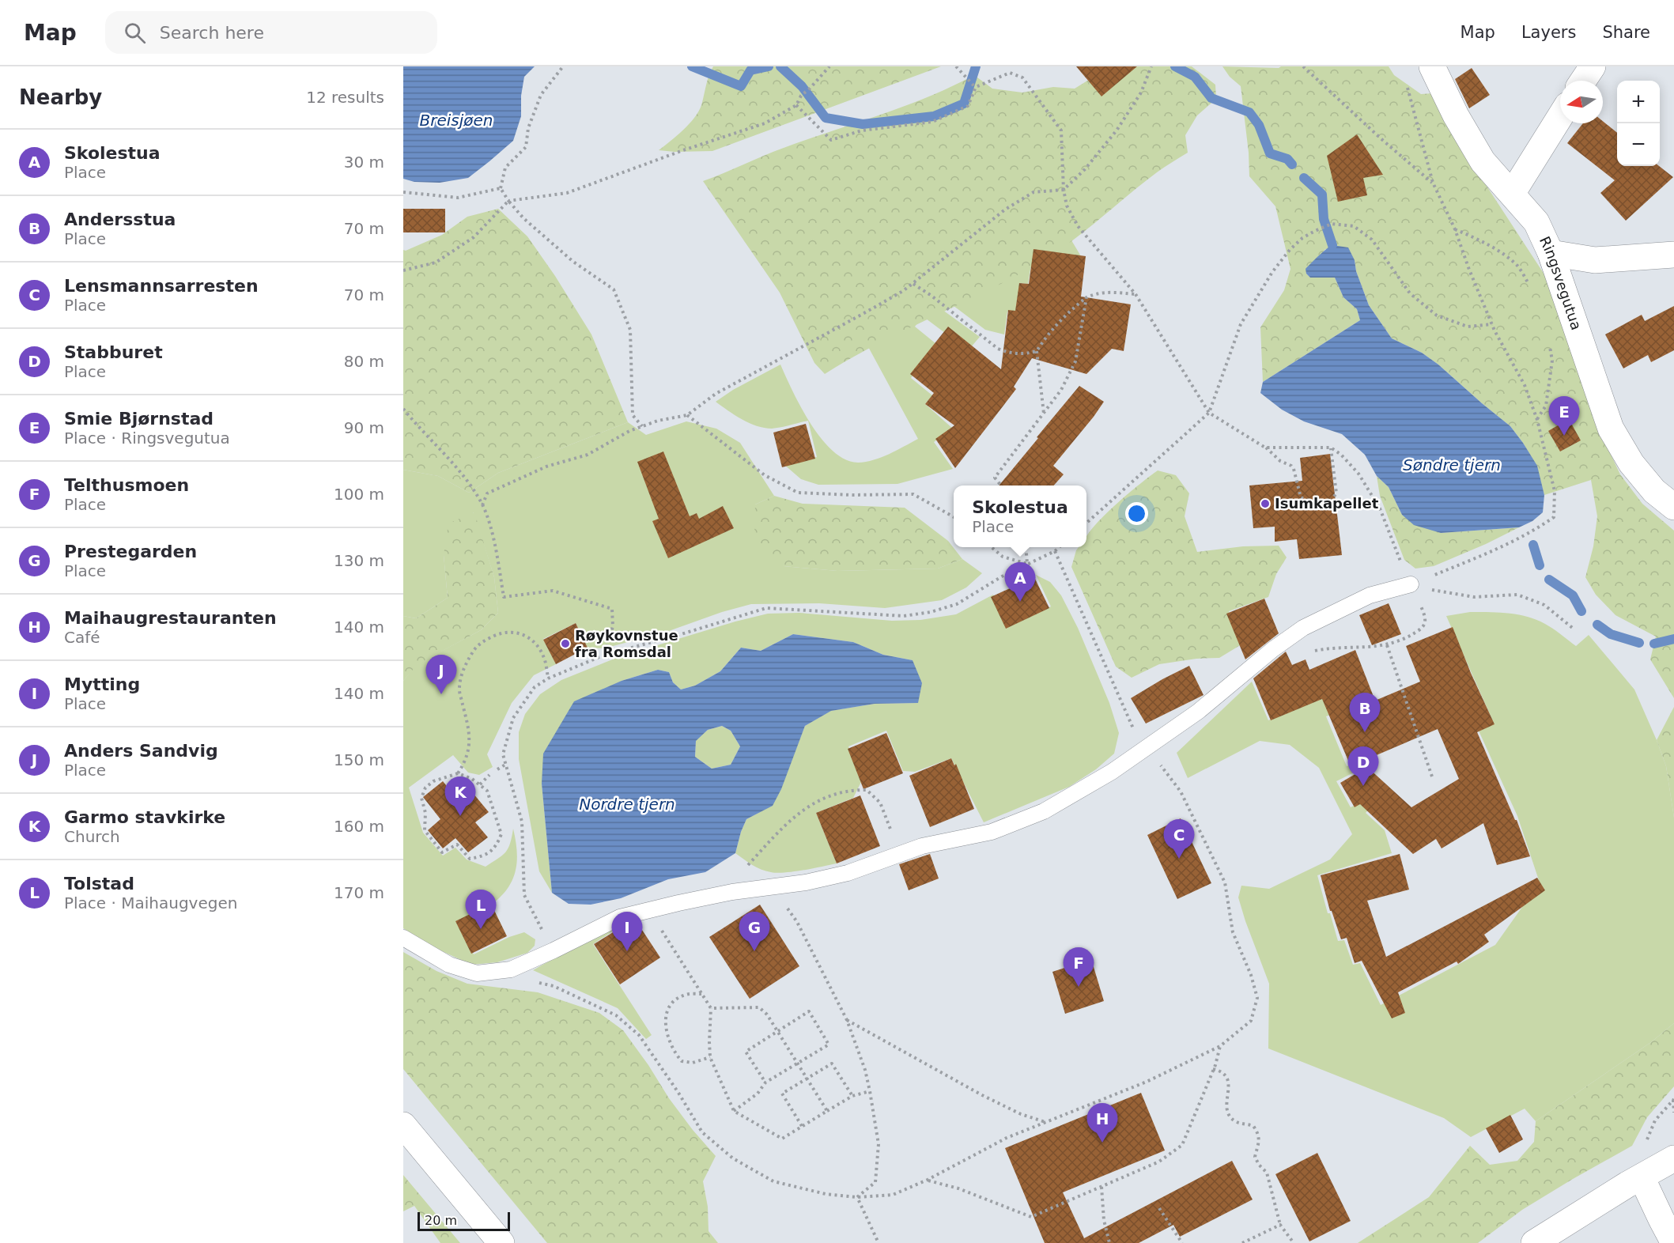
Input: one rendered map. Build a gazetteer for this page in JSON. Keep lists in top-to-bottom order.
{
  "streets": {
    "street": ["Ringsvegutua"]
  },
  "water": ["Breisjøen", "Søndre tjern", "Nordre tjern"],
  "places": ["Isumkapellet", "Røykovnstue fra Romsdal"],
  "scale_bar": "20 m",
  "north": "left",
  "page": {
    "header": "Map",
    "search": "Search here",
    "nav": ["Map", "Layers", "Share"],
    "heading": ["Nearby", "12 results"],
    "map_buttons": ["+", "−"],
    "list": [
      {
        "mark": "A",
        "name": "Skolestua",
        "note": "Place",
        "value": "30 m"
      },
      {
        "mark": "B",
        "name": "Andersstua",
        "note": "Place",
        "value": "70 m"
      },
      {
        "mark": "C",
        "name": "Lensmannsarresten",
        "note": "Place",
        "value": "70 m"
      },
      {
        "mark": "D",
        "name": "Stabburet",
        "note": "Place",
        "value": "80 m"
      },
      {
        "mark": "E",
        "name": "Smie Bjørnstad",
        "note": "Place · Ringsvegutua",
        "value": "90 m"
      },
      {
        "mark": "F",
        "name": "Telthusmoen",
        "note": "Place",
        "value": "100 m"
      },
      {
        "mark": "G",
        "name": "Prestegarden",
        "note": "Place",
        "value": "130 m"
      },
      {
        "mark": "H",
        "name": "Maihaugrestauranten",
        "note": "Café",
        "value": "140 m"
      },
      {
        "mark": "I",
        "name": "Mytting",
        "note": "Place",
        "value": "140 m"
      },
      {
        "mark": "J",
        "name": "Anders Sandvig",
        "note": "Place",
        "value": "150 m"
      },
      {
        "mark": "K",
        "name": "Garmo stavkirke",
        "note": "Church",
        "value": "160 m"
      },
      {
        "mark": "L",
        "name": "Tolstad",
        "note": "Place · Maihaugvegen",
        "value": "170 m"
      }
    ],
    "pins": [
      "E",
      "A",
      "J",
      "B",
      "D",
      "K",
      "C",
      "L",
      "G",
      "I",
      "F",
      "H"
    ],
    "popup": ["Skolestua", "Place"],
    "scale": "20 m"
  }
}
